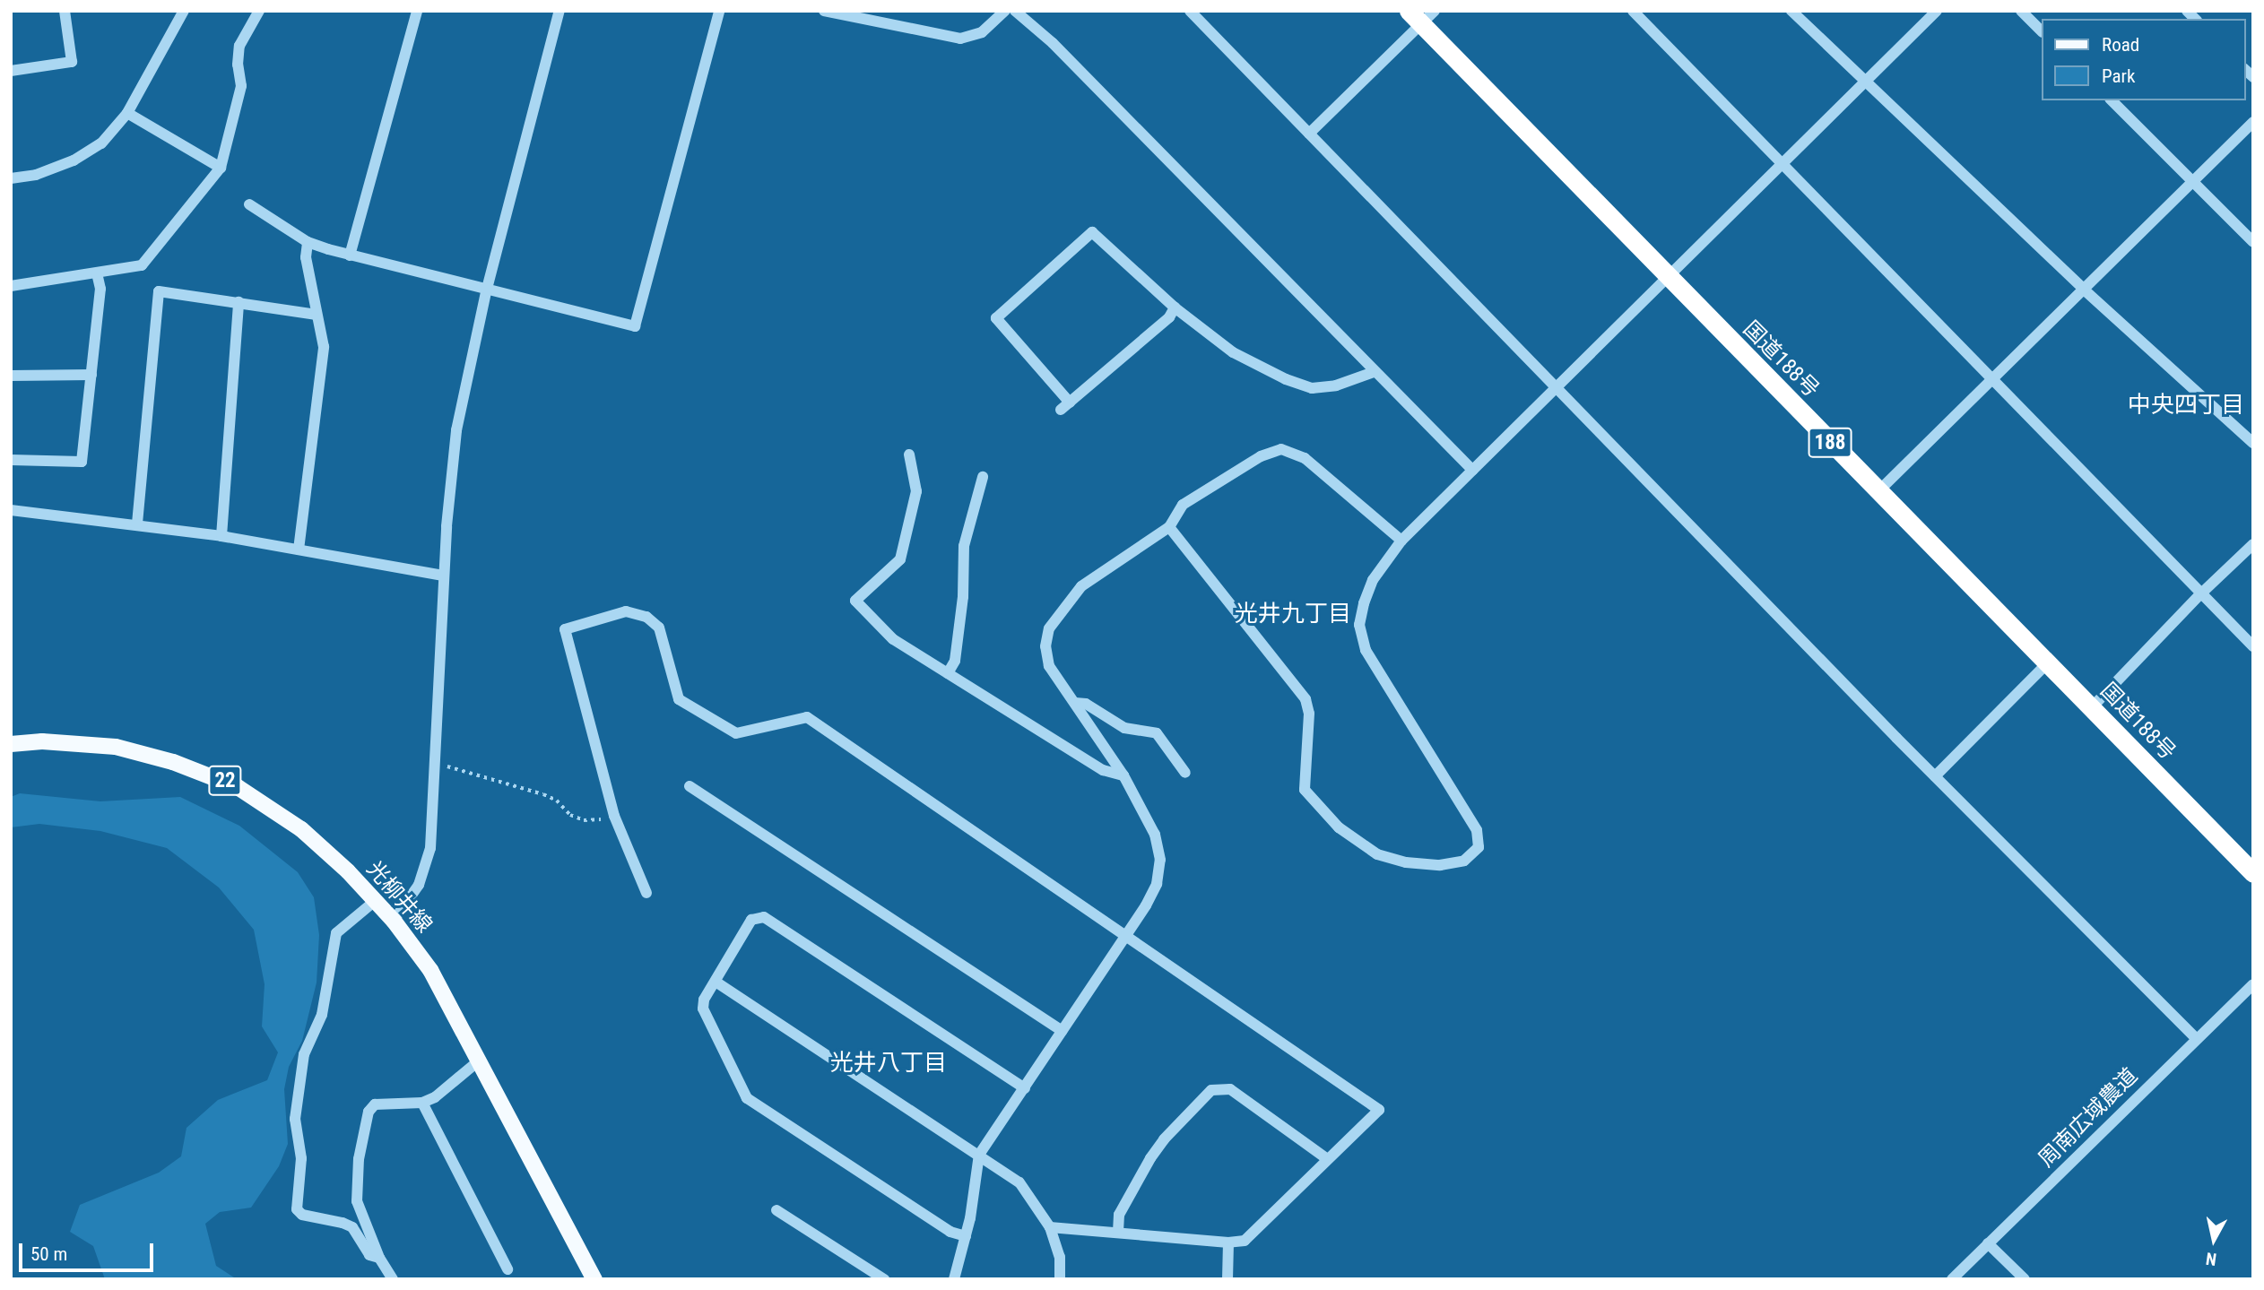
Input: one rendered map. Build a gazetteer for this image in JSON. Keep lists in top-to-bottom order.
{
  "streets": {
    "highway": ["国道188号", "188"],
    "main road": ["22", "光柳井線"],
    "street": ["周南広域農道"]
  },
  "districts": ["中央四丁目", "光井九丁目", "光井八丁目"],
  "legend": ["Road", "Park"],
  "scale_bar": "50 m",
  "north": "bottom"
}
